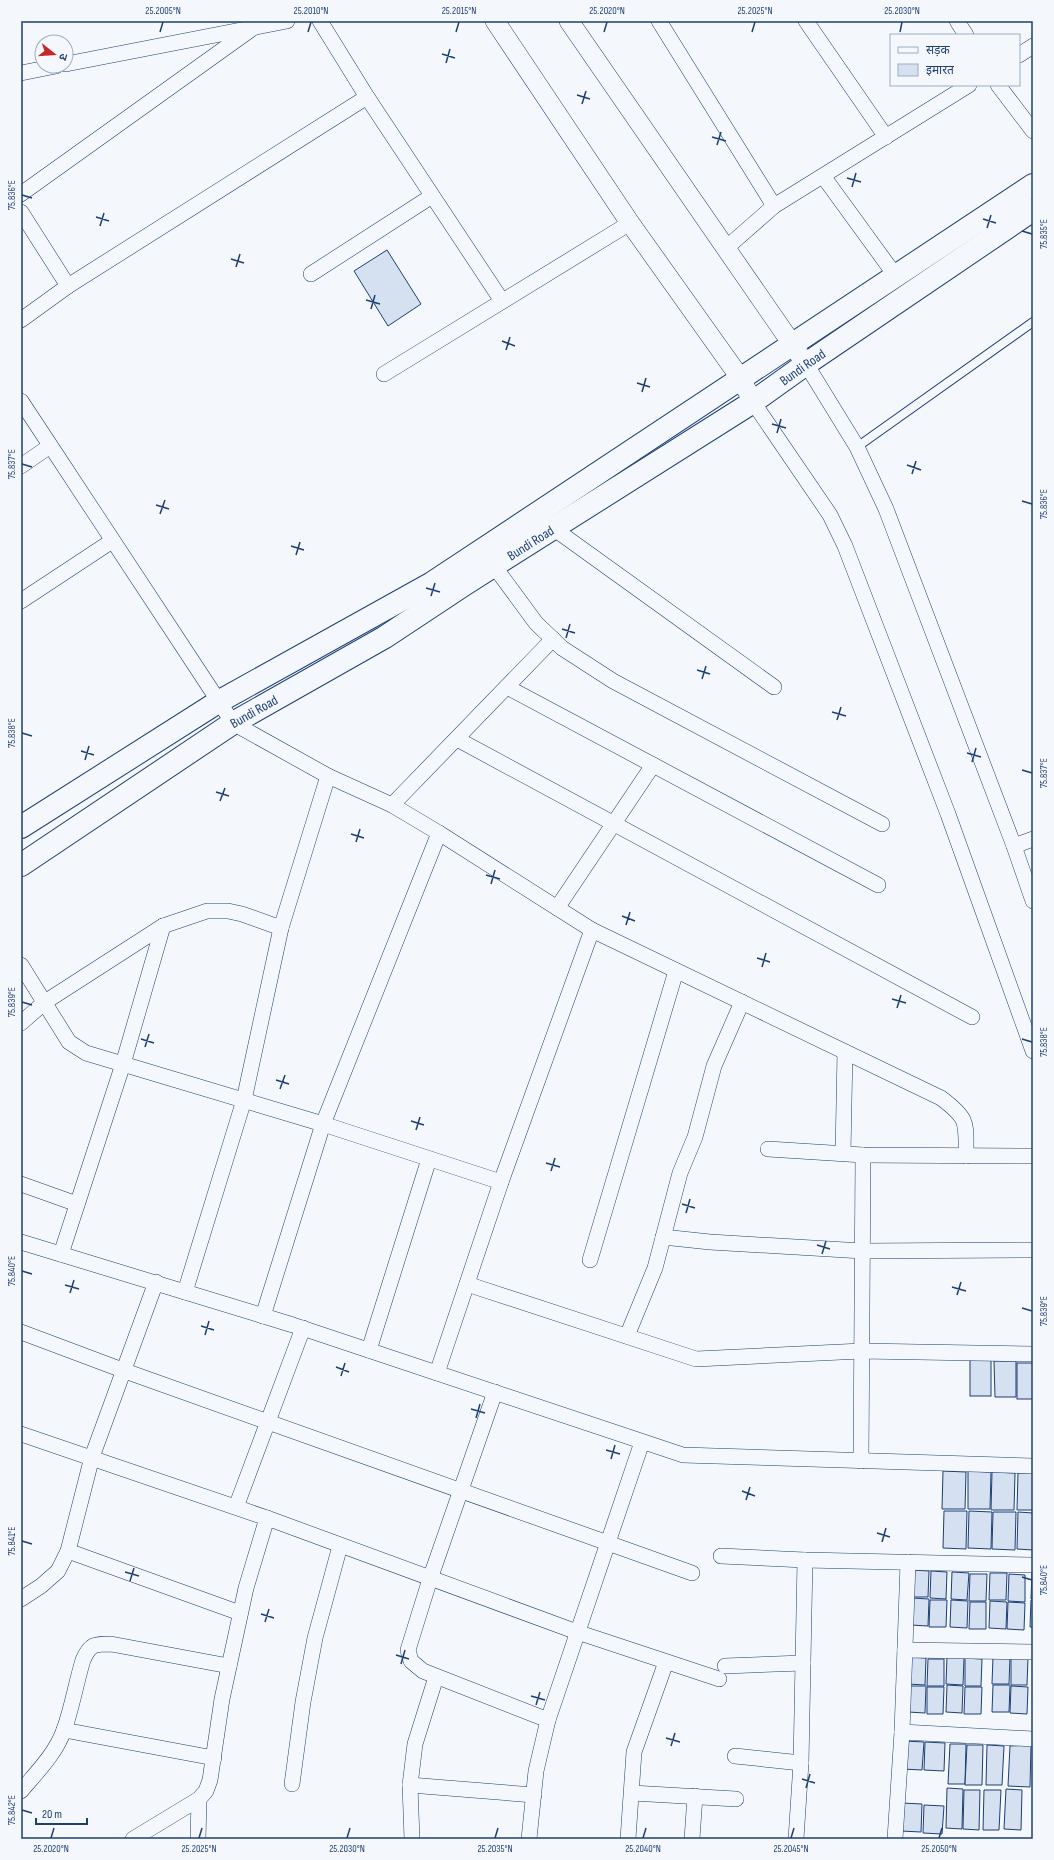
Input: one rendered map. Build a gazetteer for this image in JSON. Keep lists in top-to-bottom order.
{
  "streets": {
    "main road": ["Bundi Road"]
  },
  "legend": ["सड़क", "इमारत"],
  "scale_bar": "20 m",
  "north": "right",
  "coordinates": [
    "25.2005°N",
    "25.2010°N",
    "25.2015°N",
    "25.2020°N",
    "25.2025°N",
    "25.2030°N",
    "75.836°E",
    "75.835°E",
    "75.837°E",
    "75.838°E",
    "75.839°E",
    "75.840°E",
    "75.841°E",
    "75.842°E",
    "25.2035°N",
    "25.2040°N",
    "25.2045°N",
    "25.2050°N"
  ]
}
